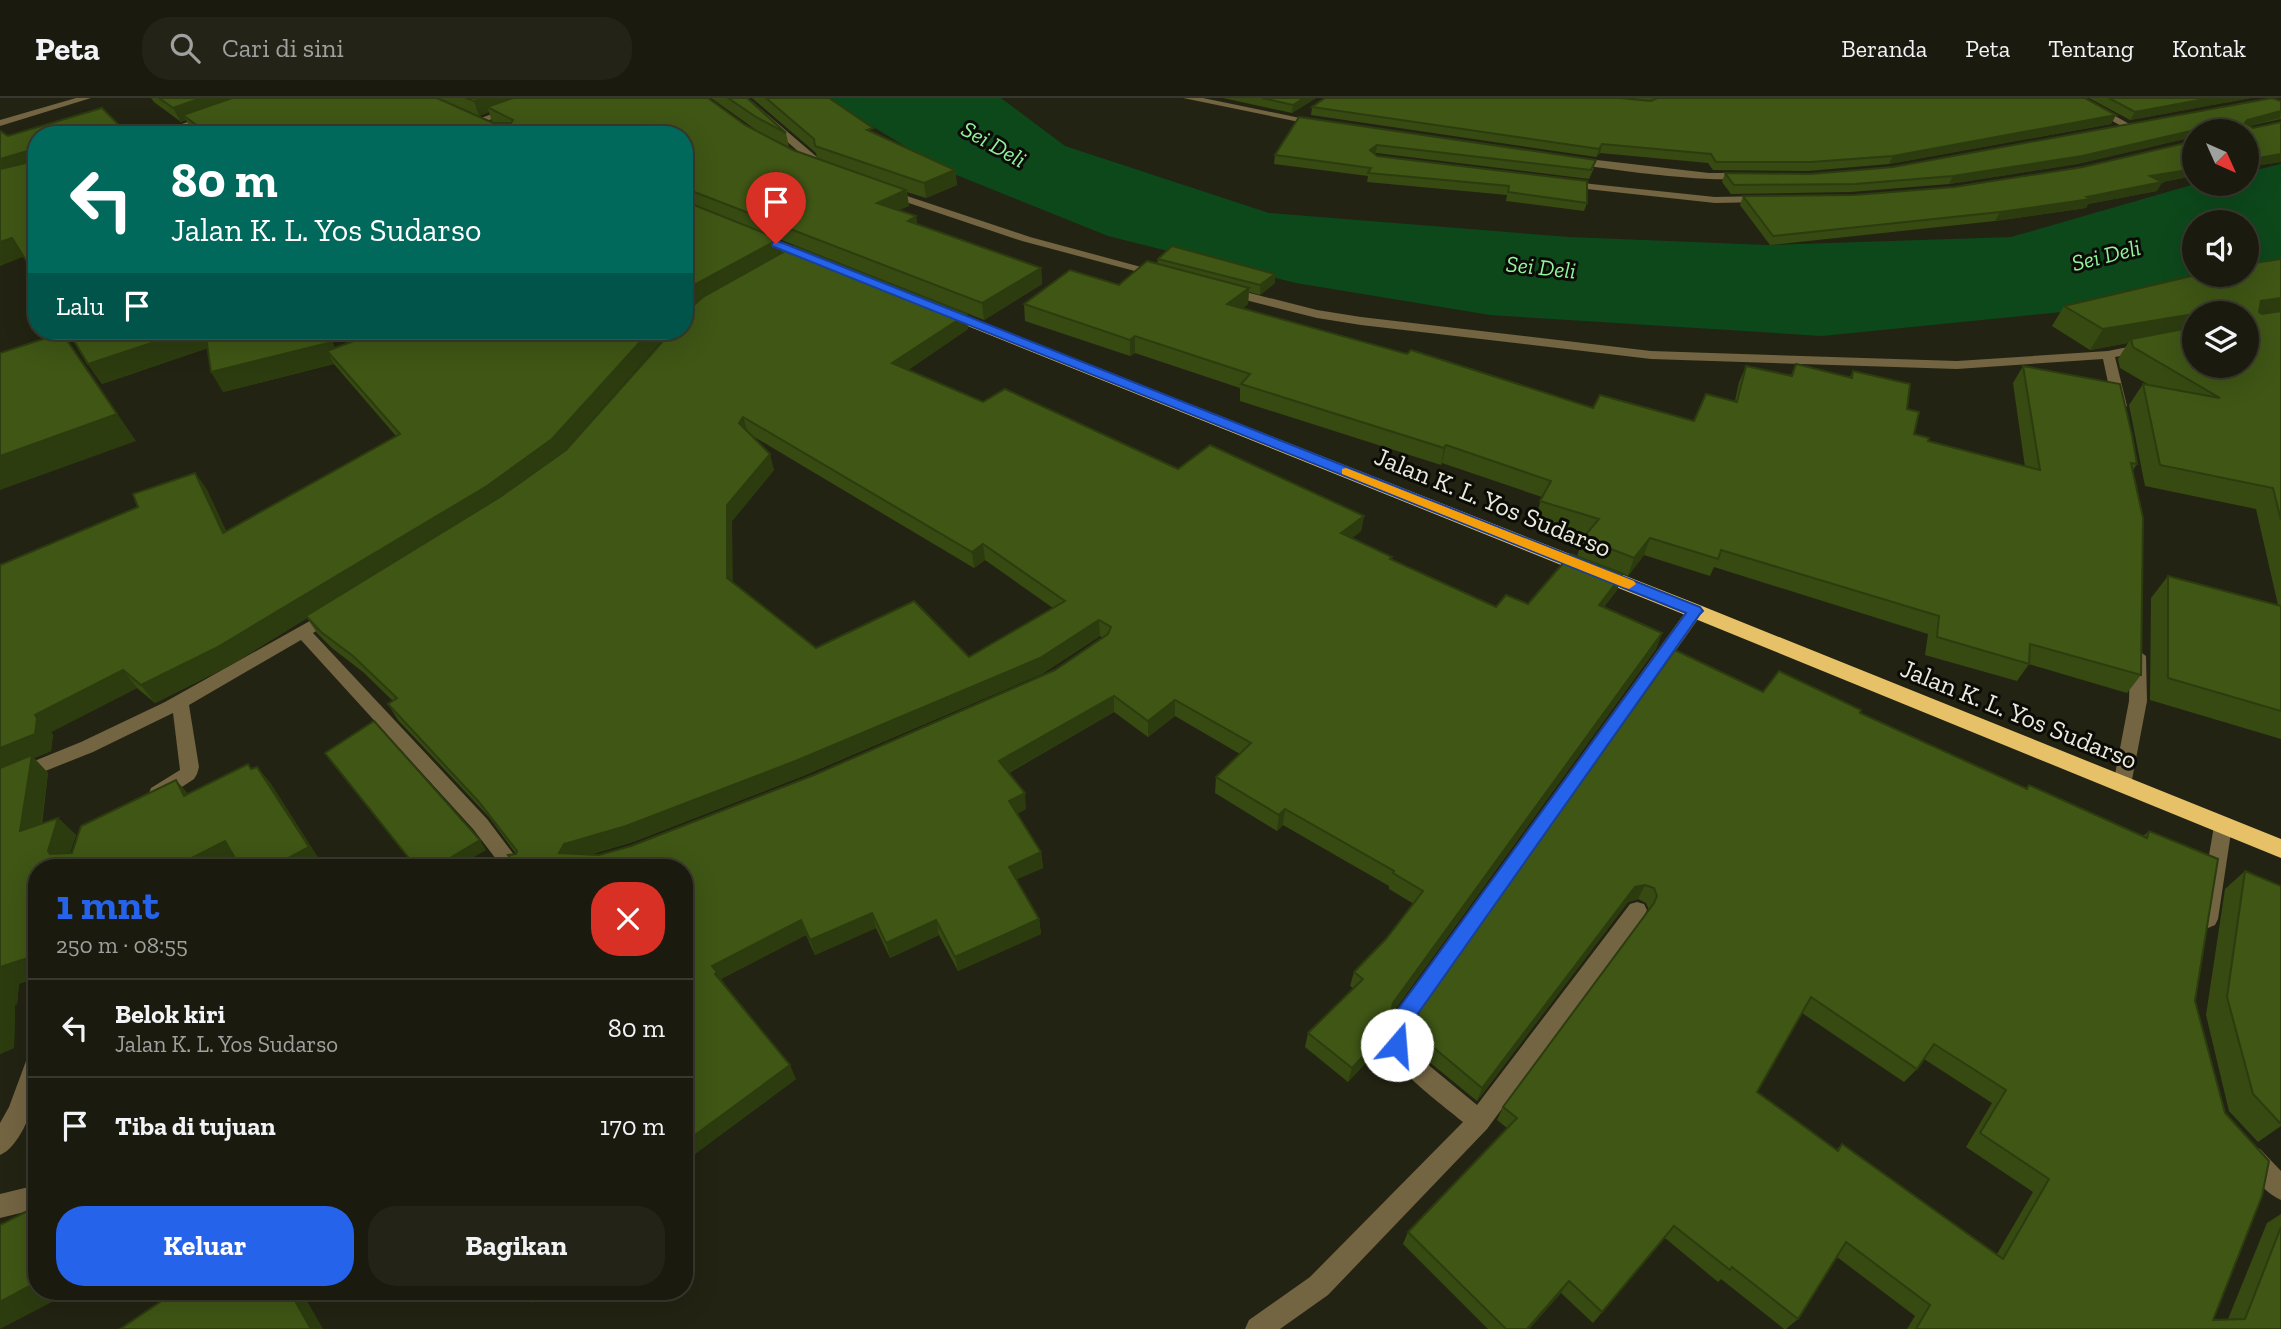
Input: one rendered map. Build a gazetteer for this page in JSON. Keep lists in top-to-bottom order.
{
  "streets": {
    "highway": ["Jalan K. L. Yos Sudarso"]
  },
  "water": ["Sei Deli"],
  "north": "bottom right",
  "page": {
    "header": "Peta",
    "search": "Cari di sini",
    "nav": [
      "Beranda",
      "Peta",
      "Tentang",
      "Kontak"
    ],
    "turn": ["80 m", "Jalan K. L. Yos Sudarso"],
    "then": "Lalu",
    "heading": ["1 mnt", "250 m · 08:55"],
    "list": [
      {
        "name": "Belok kiri",
        "note": "Jalan K. L. Yos Sudarso",
        "value": "80 m"
      },
      {
        "name": "Tiba di tujuan",
        "value": "170 m"
      }
    ],
    "buttons": ["Keluar", "Bagikan"]
  }
}
